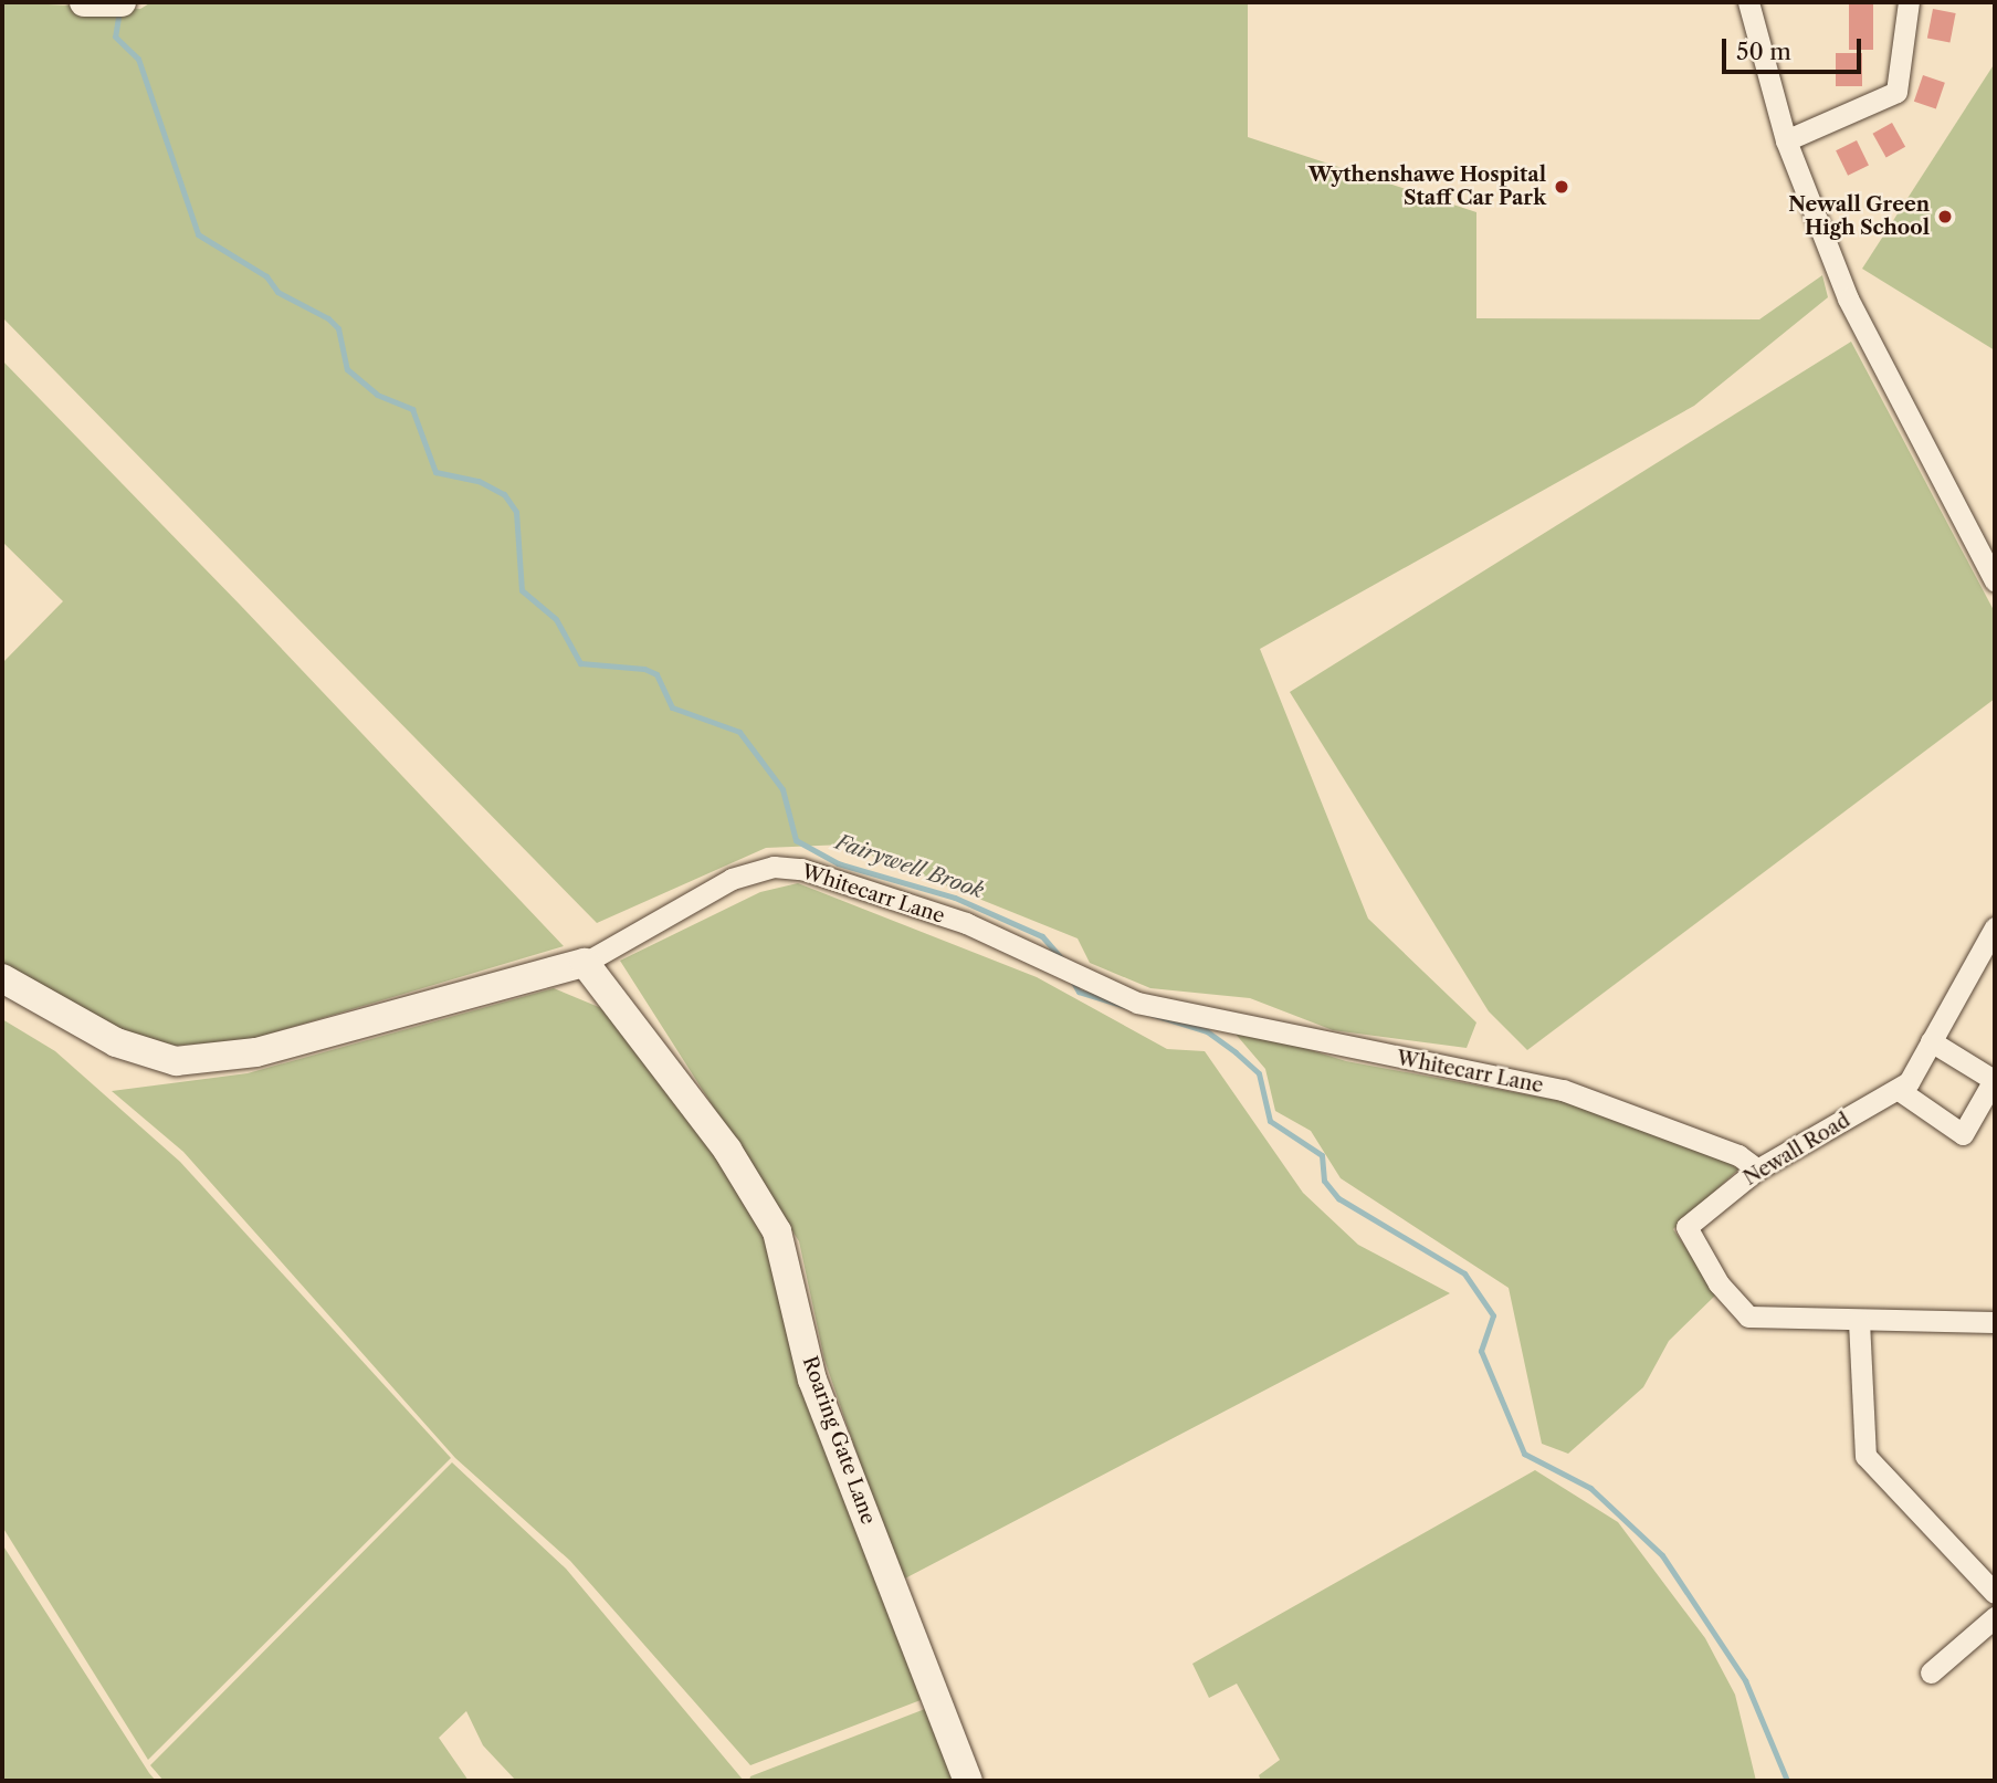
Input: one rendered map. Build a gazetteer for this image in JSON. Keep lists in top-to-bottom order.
{
  "streets": {
    "street": ["Whitecarr Lane", "Newall Road", "Roaring Gate Lane"]
  },
  "crossings": [
    ["Whitecarr Lane", "Newall Road"],
    ["Whitecarr Lane", "Roaring Gate Lane"]
  ],
  "water": ["Fairywell Brook"],
  "places": ["Wythenshawe Hospital Staff Car Park", "Newall Green High School"],
  "scale_bar": "50 m"
}
